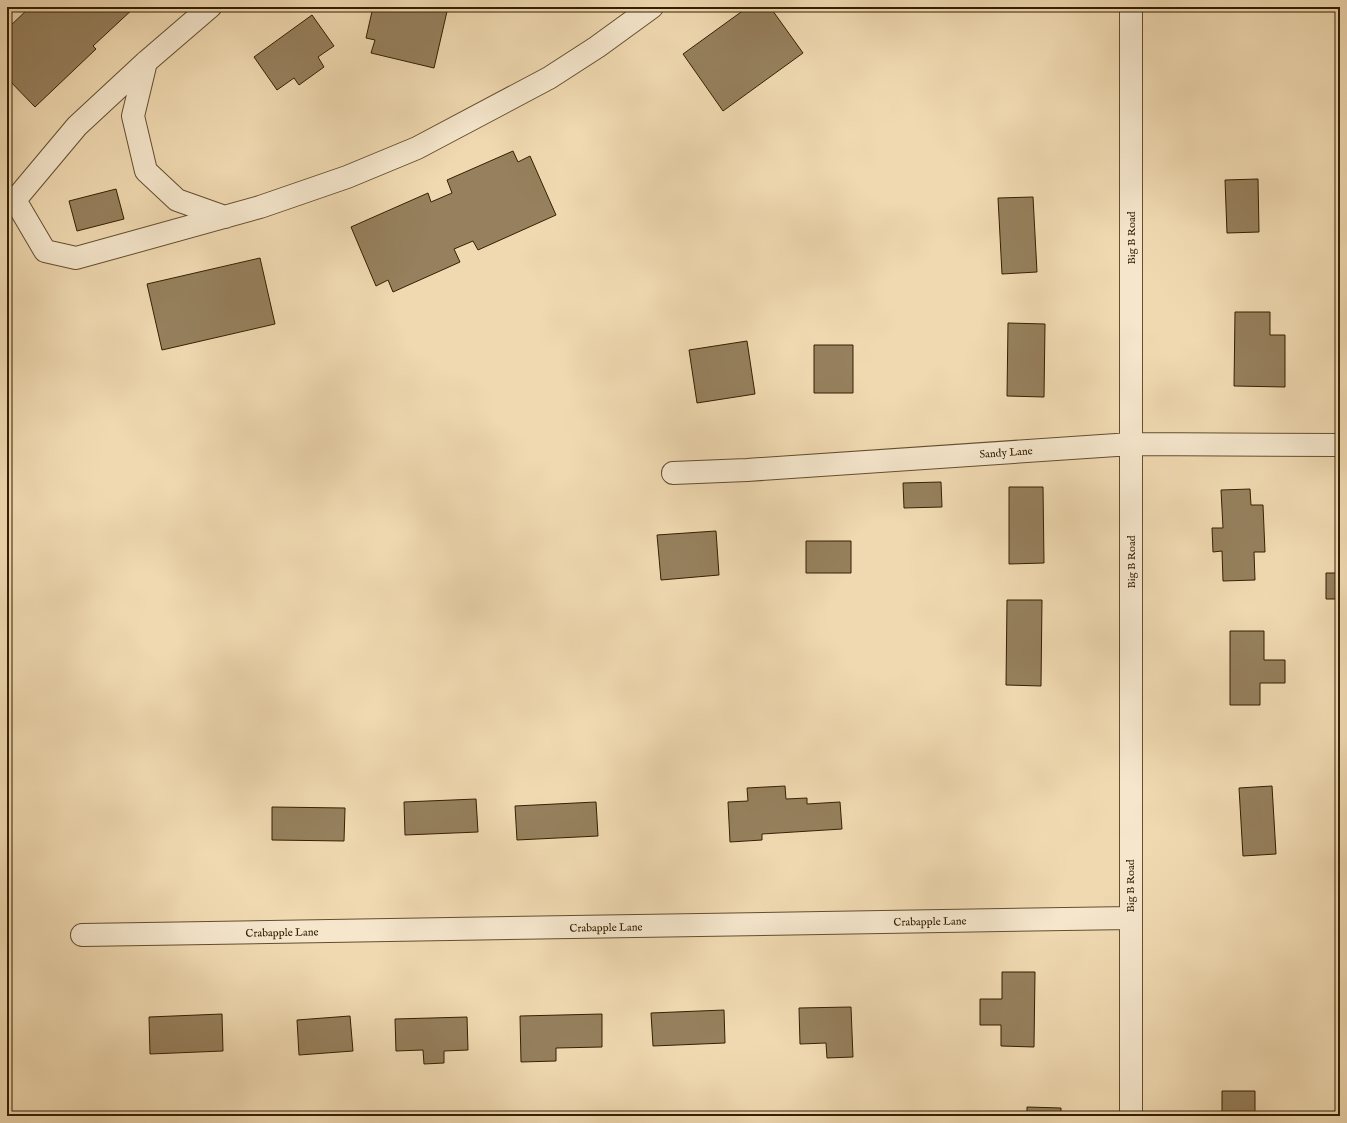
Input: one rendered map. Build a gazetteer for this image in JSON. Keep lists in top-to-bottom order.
{
  "streets": {
    "street": ["Big B Road", "Sandy Lane", "Crabapple Lane"]
  },
  "crossings": [
    ["Big B Road", "Sandy Lane"],
    ["Big B Road", "Crabapple Lane"]
  ]
}
